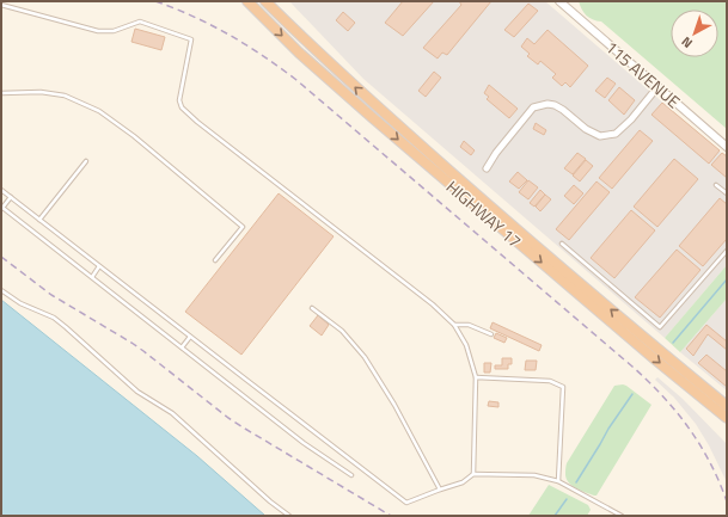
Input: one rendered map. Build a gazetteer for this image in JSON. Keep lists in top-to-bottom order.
{
  "streets": {
    "highway": ["HIGHWAY 17"],
    "street": ["115 AVENUE"]
  },
  "north": "bottom left"
}
